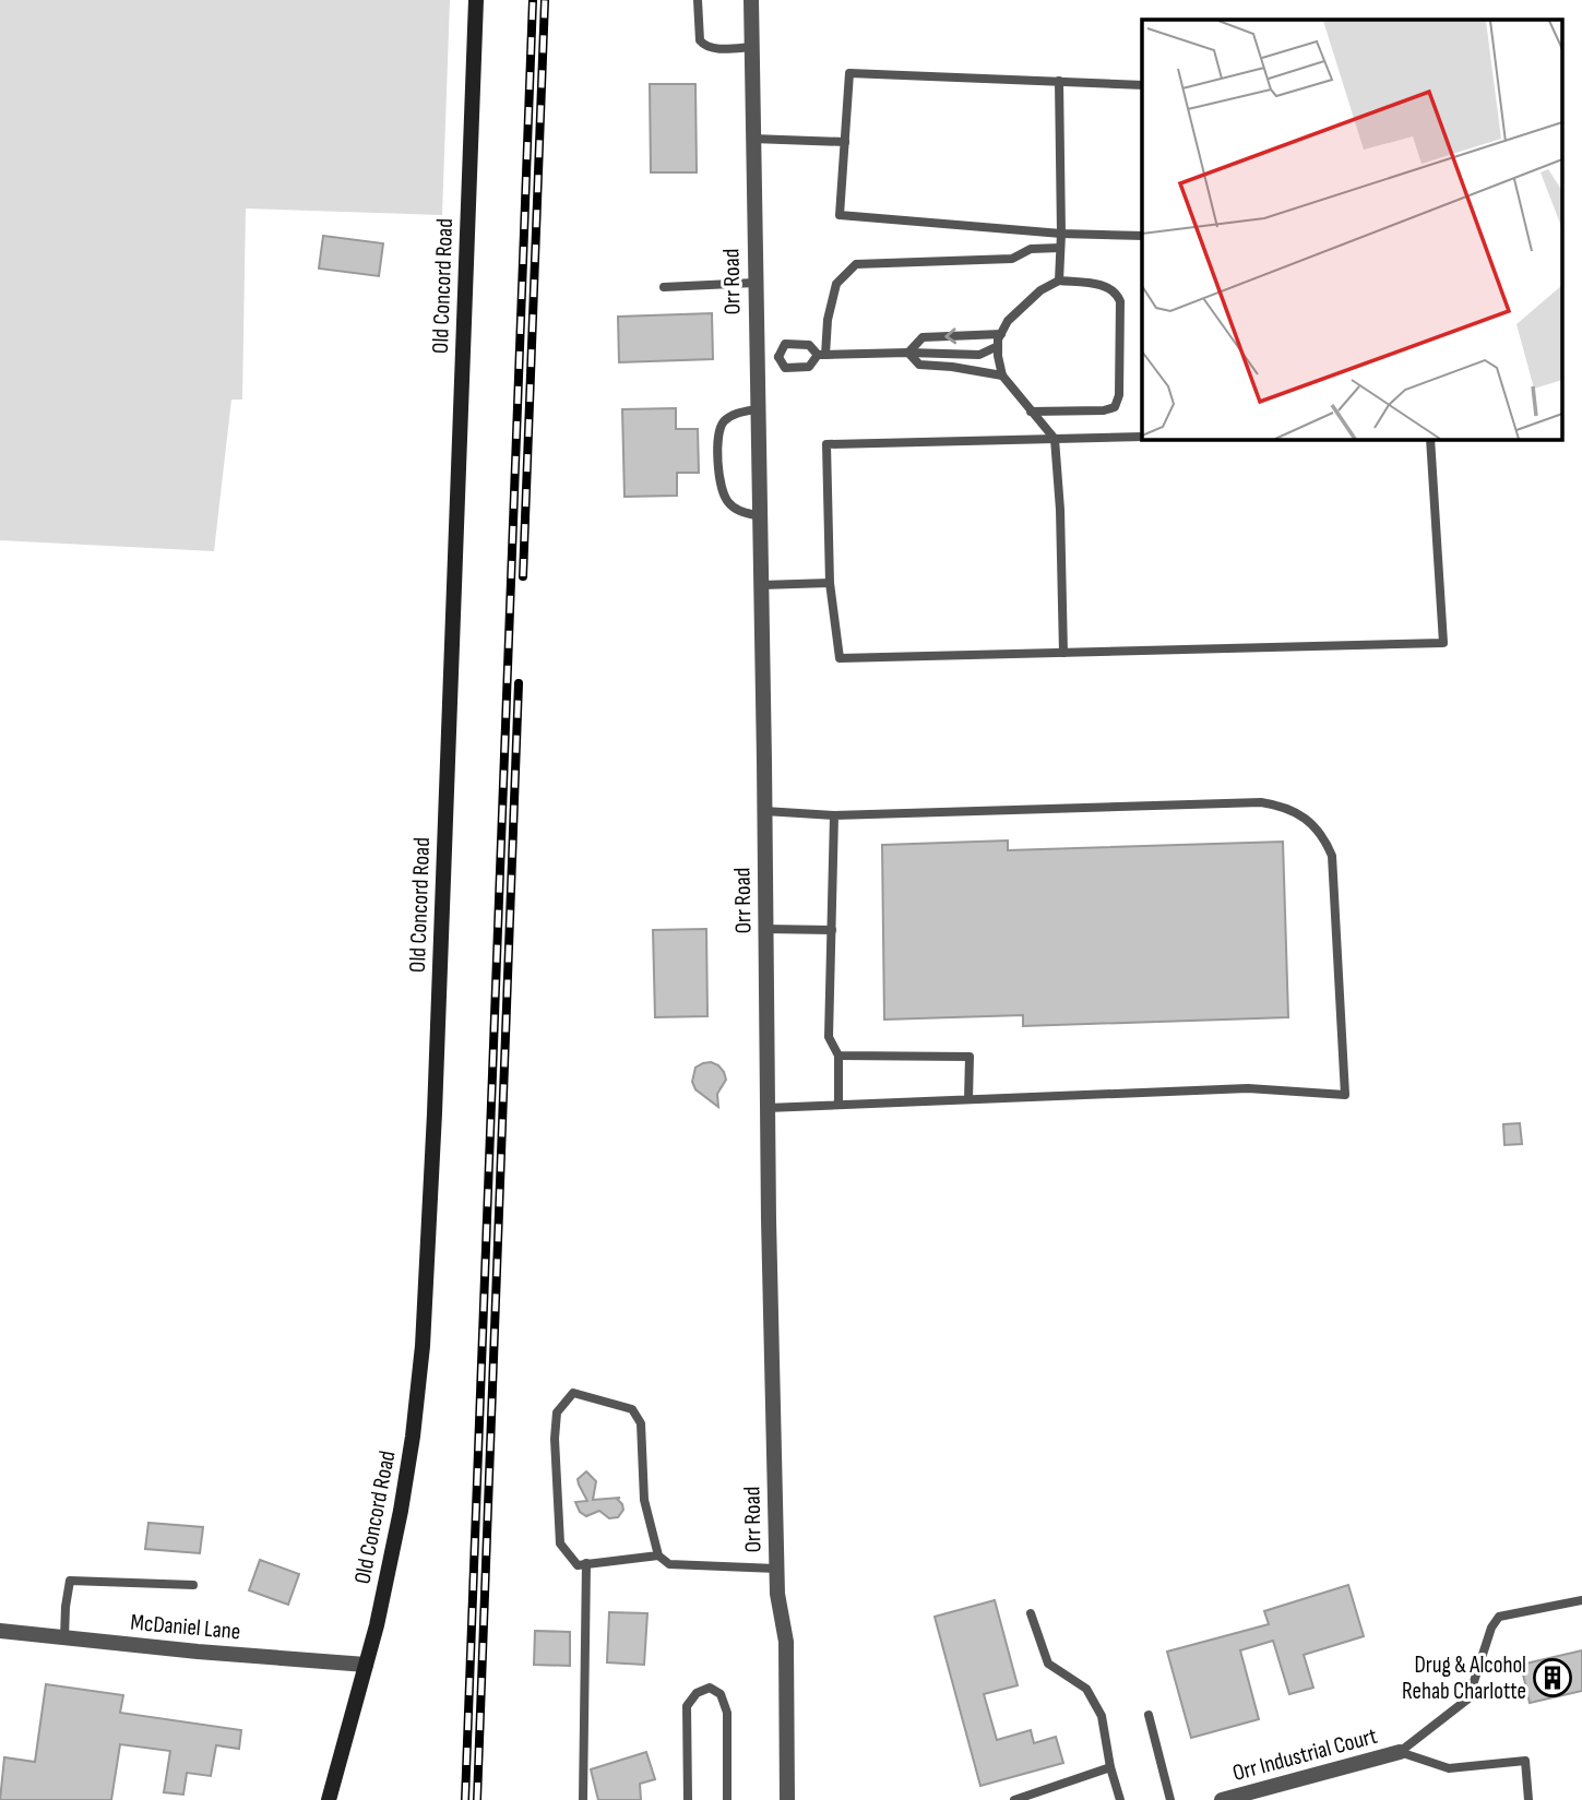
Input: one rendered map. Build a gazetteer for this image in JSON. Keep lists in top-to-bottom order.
{
  "streets": {
    "street": [
      "Orr Road",
      "Old Concord Road",
      "McDaniel Lane",
      "Orr Industrial Court"
    ]
  },
  "crossings": [
    ["Old Concord Road", "McDaniel Lane"]
  ],
  "places": {
    "building": ["Drug & Alcohol Rehab Charlotte"]
  }
}
